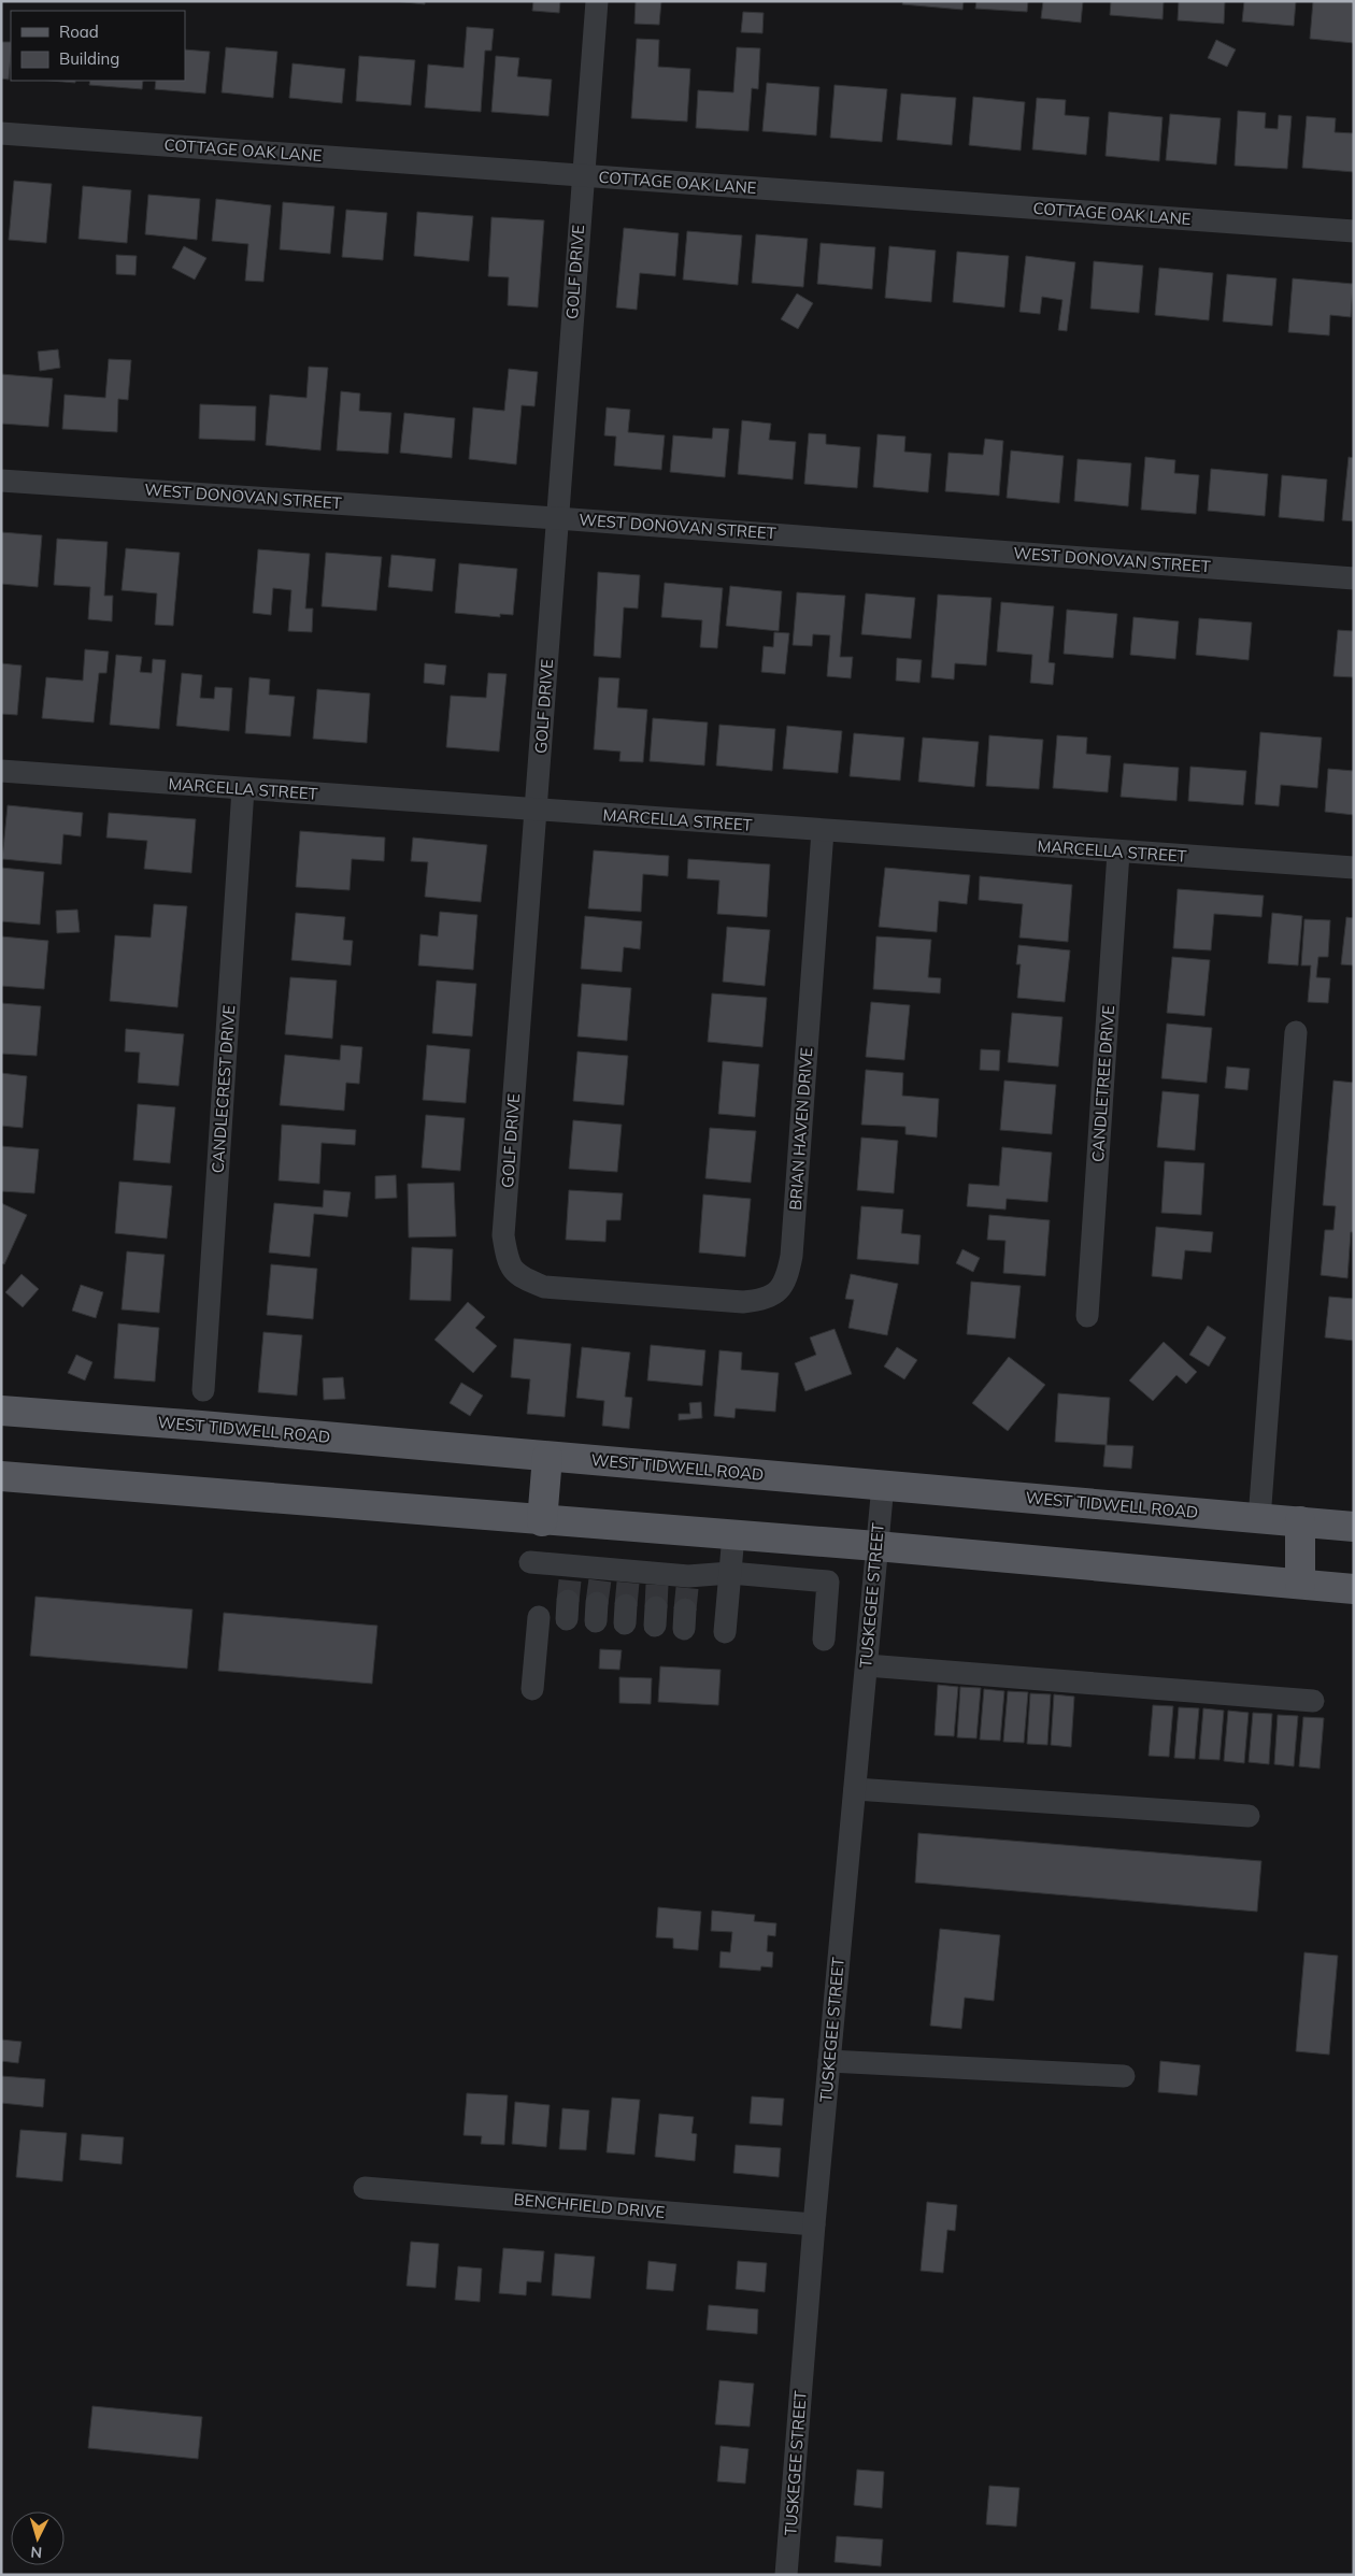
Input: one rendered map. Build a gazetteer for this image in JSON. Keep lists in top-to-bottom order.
{
  "streets": {
    "main road": ["WEST TIDWELL ROAD"],
    "street": [
      "COTTAGE OAK LANE",
      "GOLF DRIVE",
      "WEST DONOVAN STREET",
      "MARCELLA STREET",
      "CANDLETREE DRIVE",
      "CANDLECREST DRIVE",
      "BRIAN HAVEN DRIVE",
      "TUSKEGEE STREET",
      "BENCHFIELD DRIVE"
    ]
  },
  "crossings": [
    ["COTTAGE OAK LANE", "GOLF DRIVE"],
    ["GOLF DRIVE", "WEST DONOVAN STREET"],
    ["GOLF DRIVE", "MARCELLA STREET"],
    ["GOLF DRIVE", "BRIAN HAVEN DRIVE"],
    ["MARCELLA STREET", "CANDLETREE DRIVE"],
    ["MARCELLA STREET", "CANDLECREST DRIVE"],
    ["MARCELLA STREET", "BRIAN HAVEN DRIVE"],
    ["WEST TIDWELL ROAD", "TUSKEGEE STREET"],
    ["TUSKEGEE STREET", "BENCHFIELD DRIVE"]
  ],
  "legend": ["Road", "Building"],
  "north": "bottom"
}
